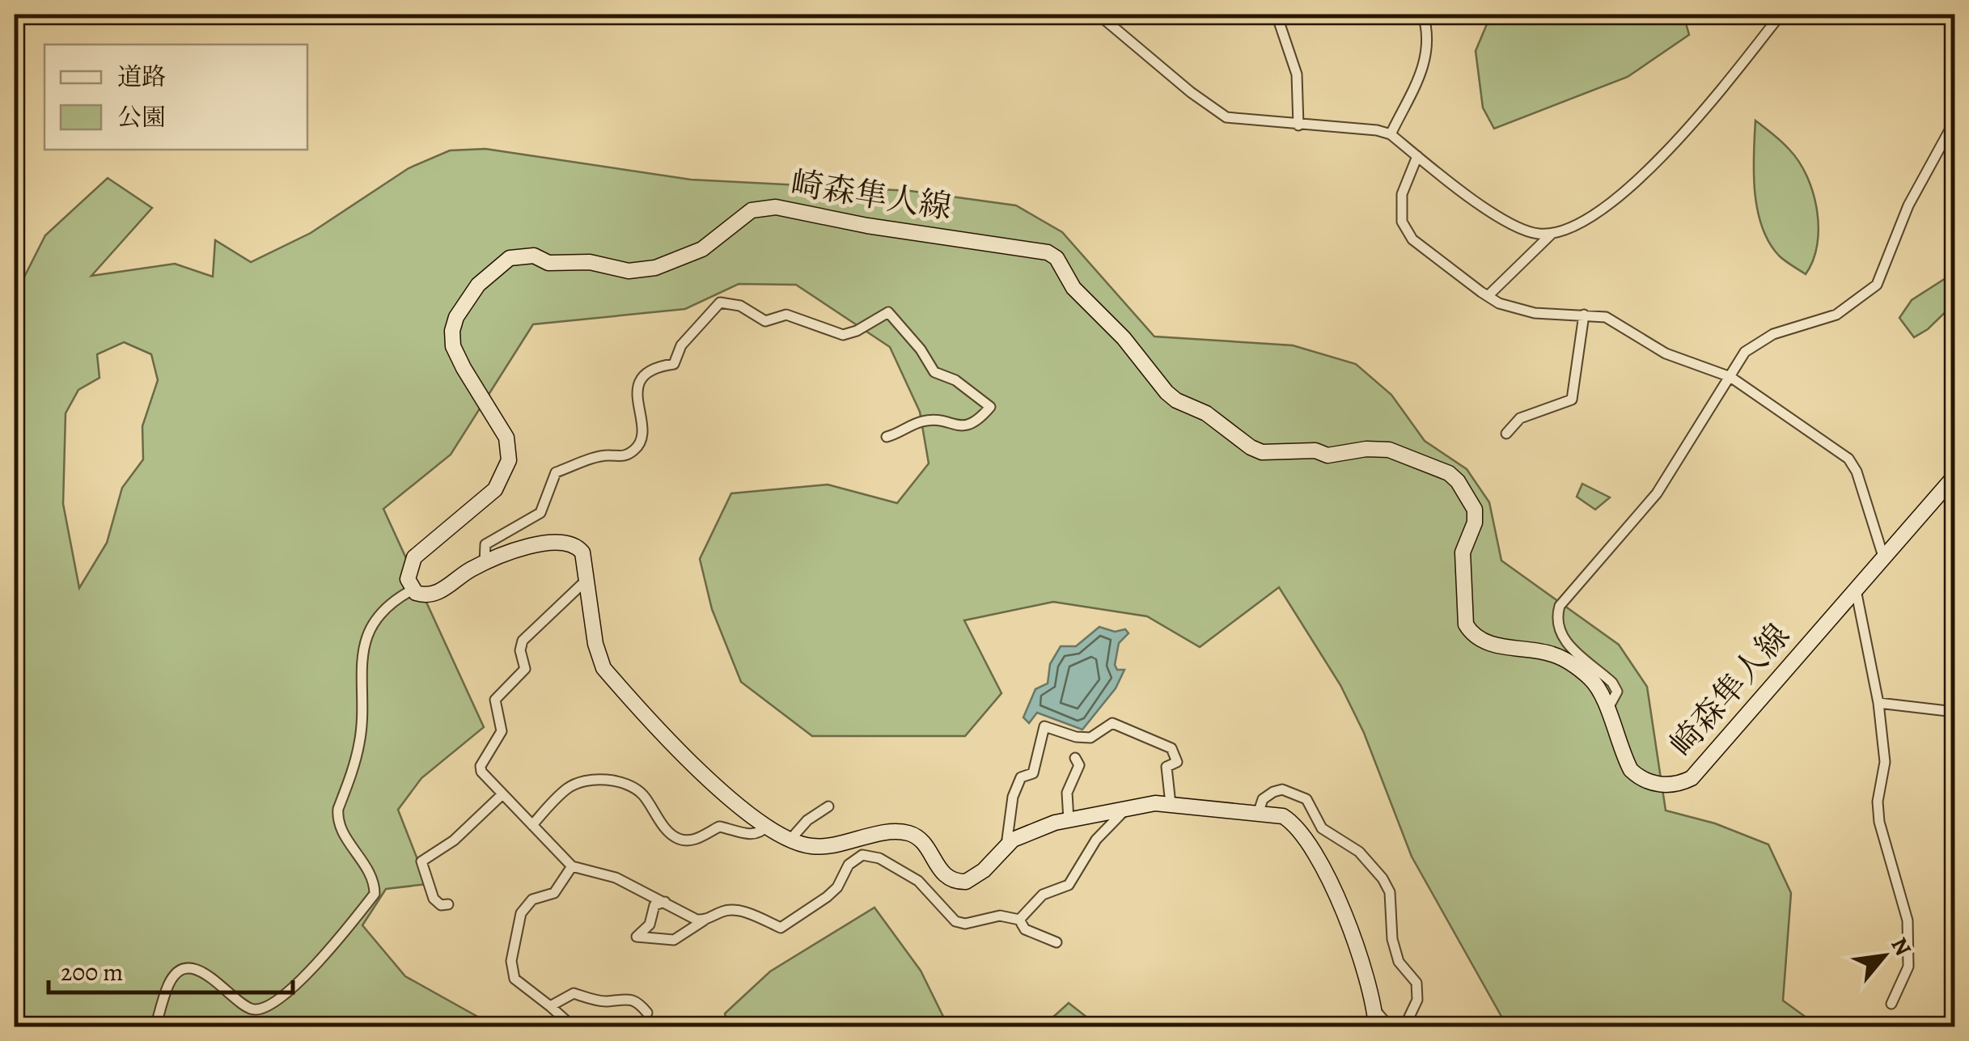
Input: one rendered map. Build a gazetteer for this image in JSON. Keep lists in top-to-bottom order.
{
  "streets": {
    "main road": ["崎森隼人線"]
  },
  "legend": ["道路", "公園"],
  "scale_bar": "200 m",
  "north": "top right"
}
